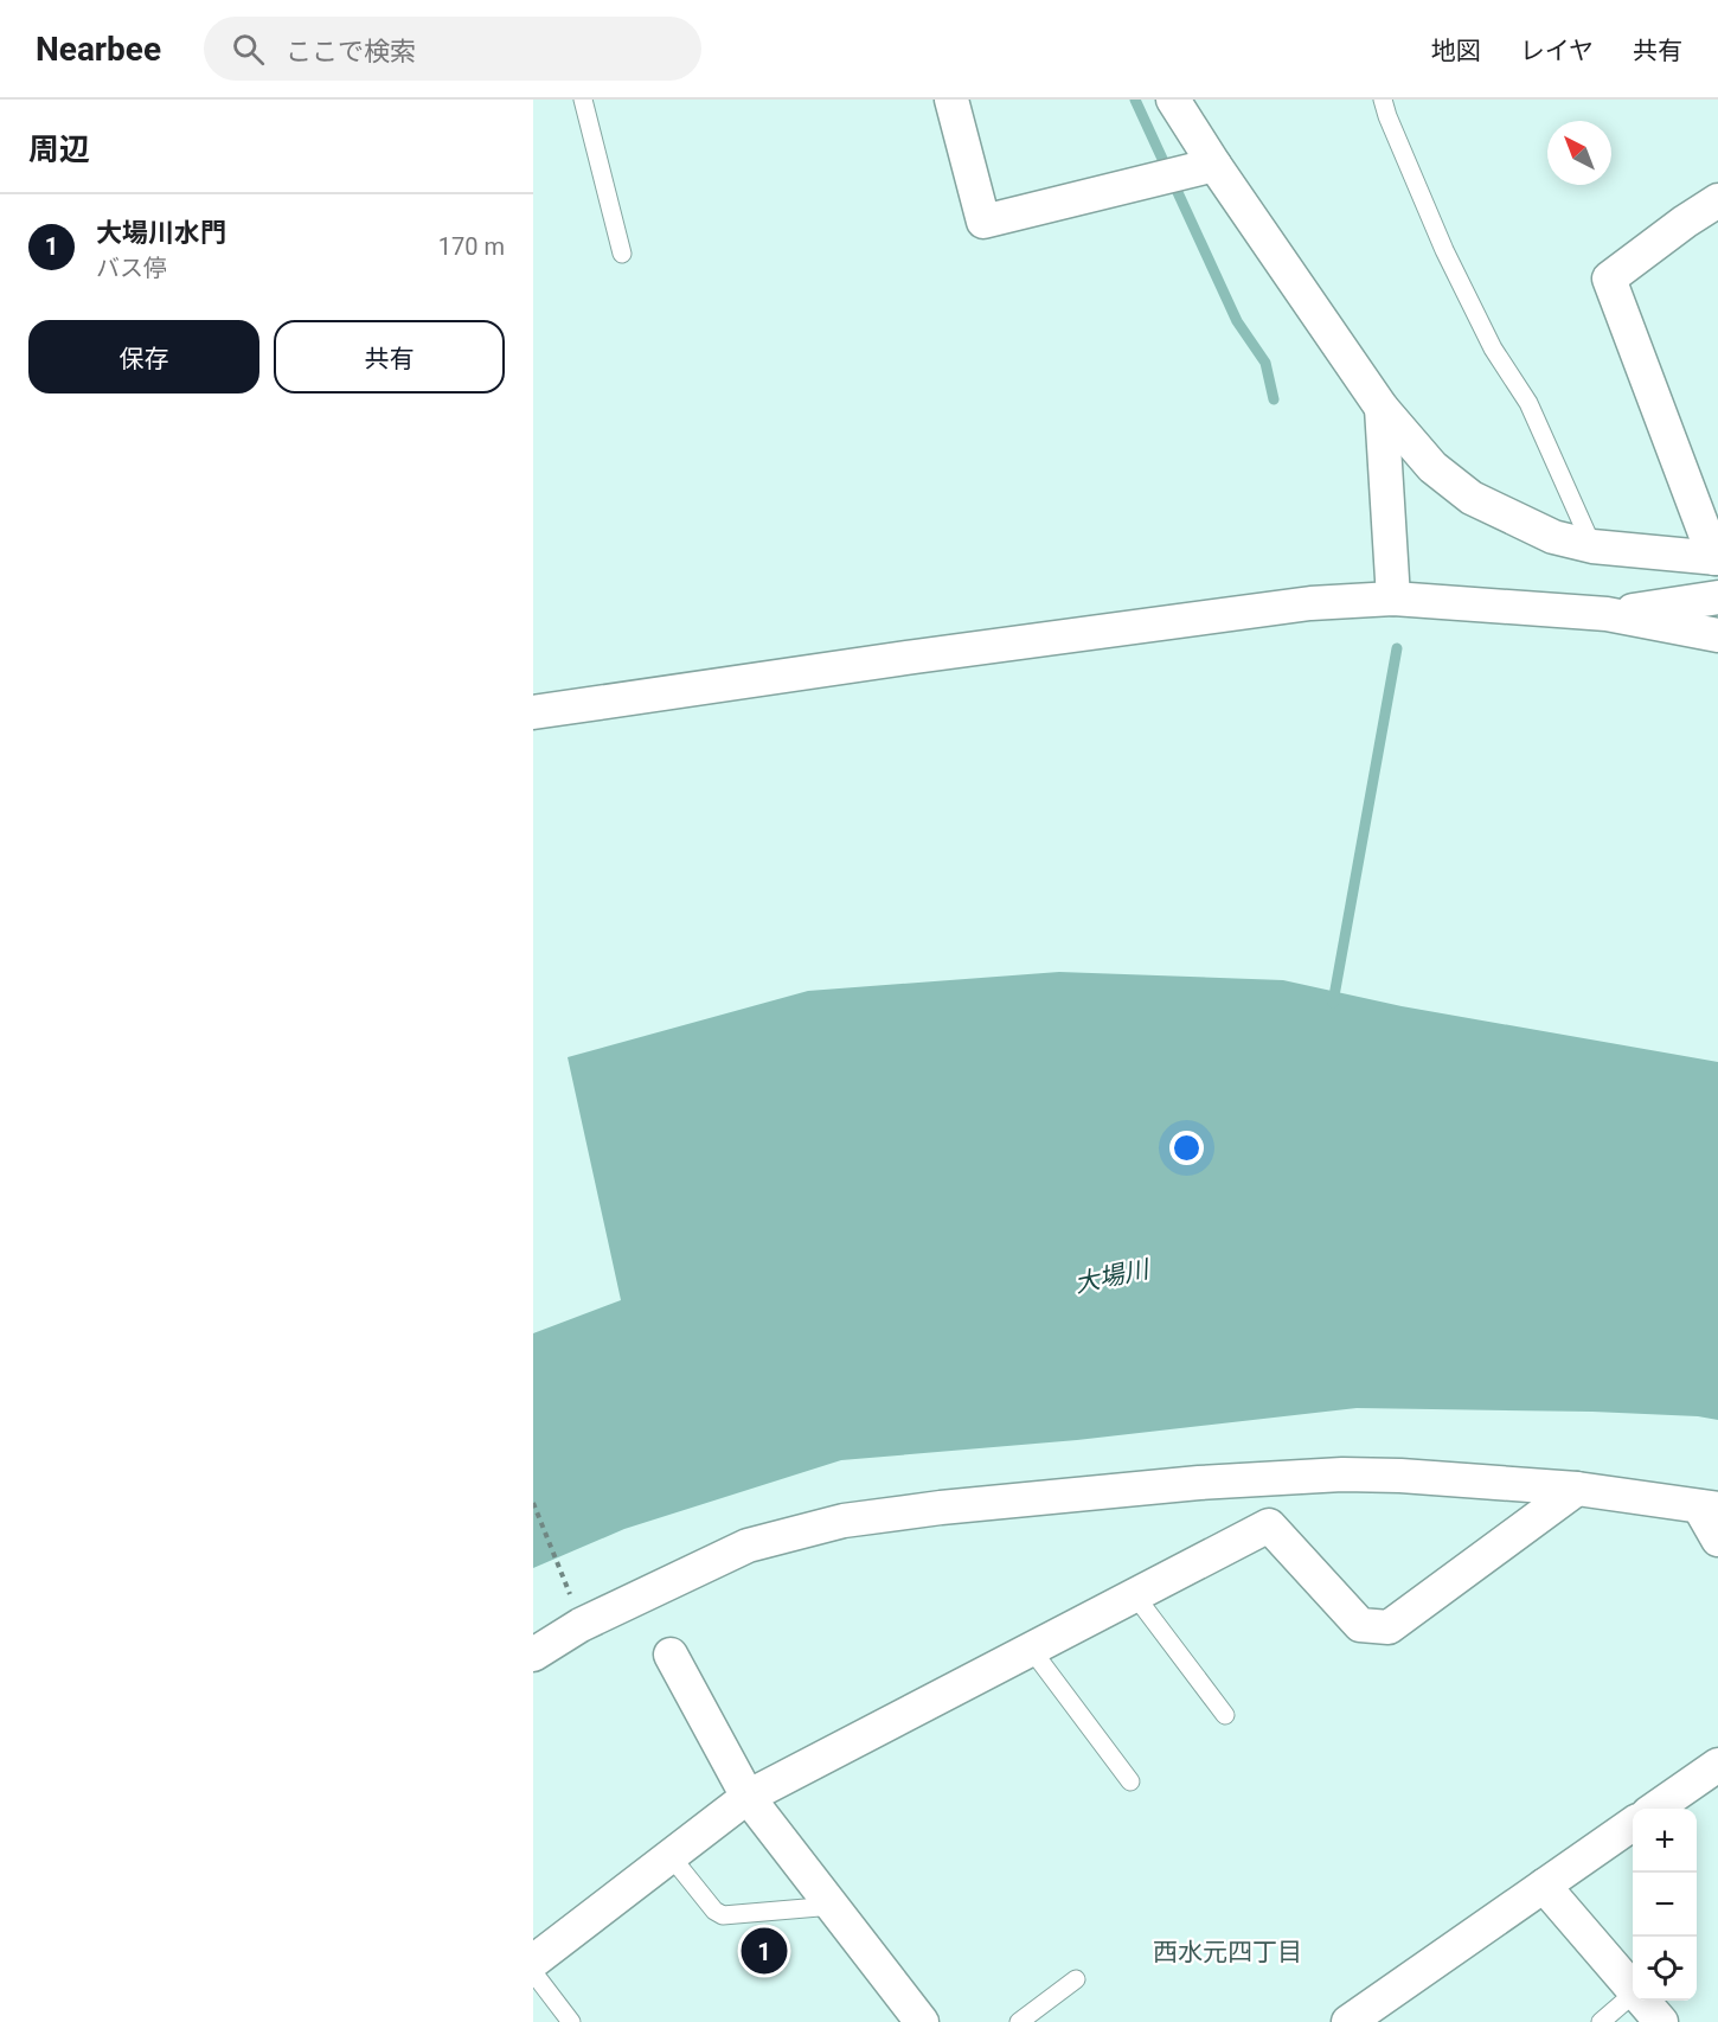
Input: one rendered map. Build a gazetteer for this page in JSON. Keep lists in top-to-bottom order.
{
  "districts": ["西水元四丁目"],
  "water": ["大場川"],
  "north": "top left",
  "page": {
    "header": "Nearbee",
    "search": "ここで検索",
    "nav": ["地図", "レイヤ", "共有"],
    "heading": "周辺",
    "list": [
      {
        "mark": "1",
        "name": "大場川水門",
        "note": "バス停",
        "value": "170 m"
      }
    ],
    "buttons": ["保存", "共有"],
    "map_buttons": ["+", "−"],
    "pins": "1"
  }
}
